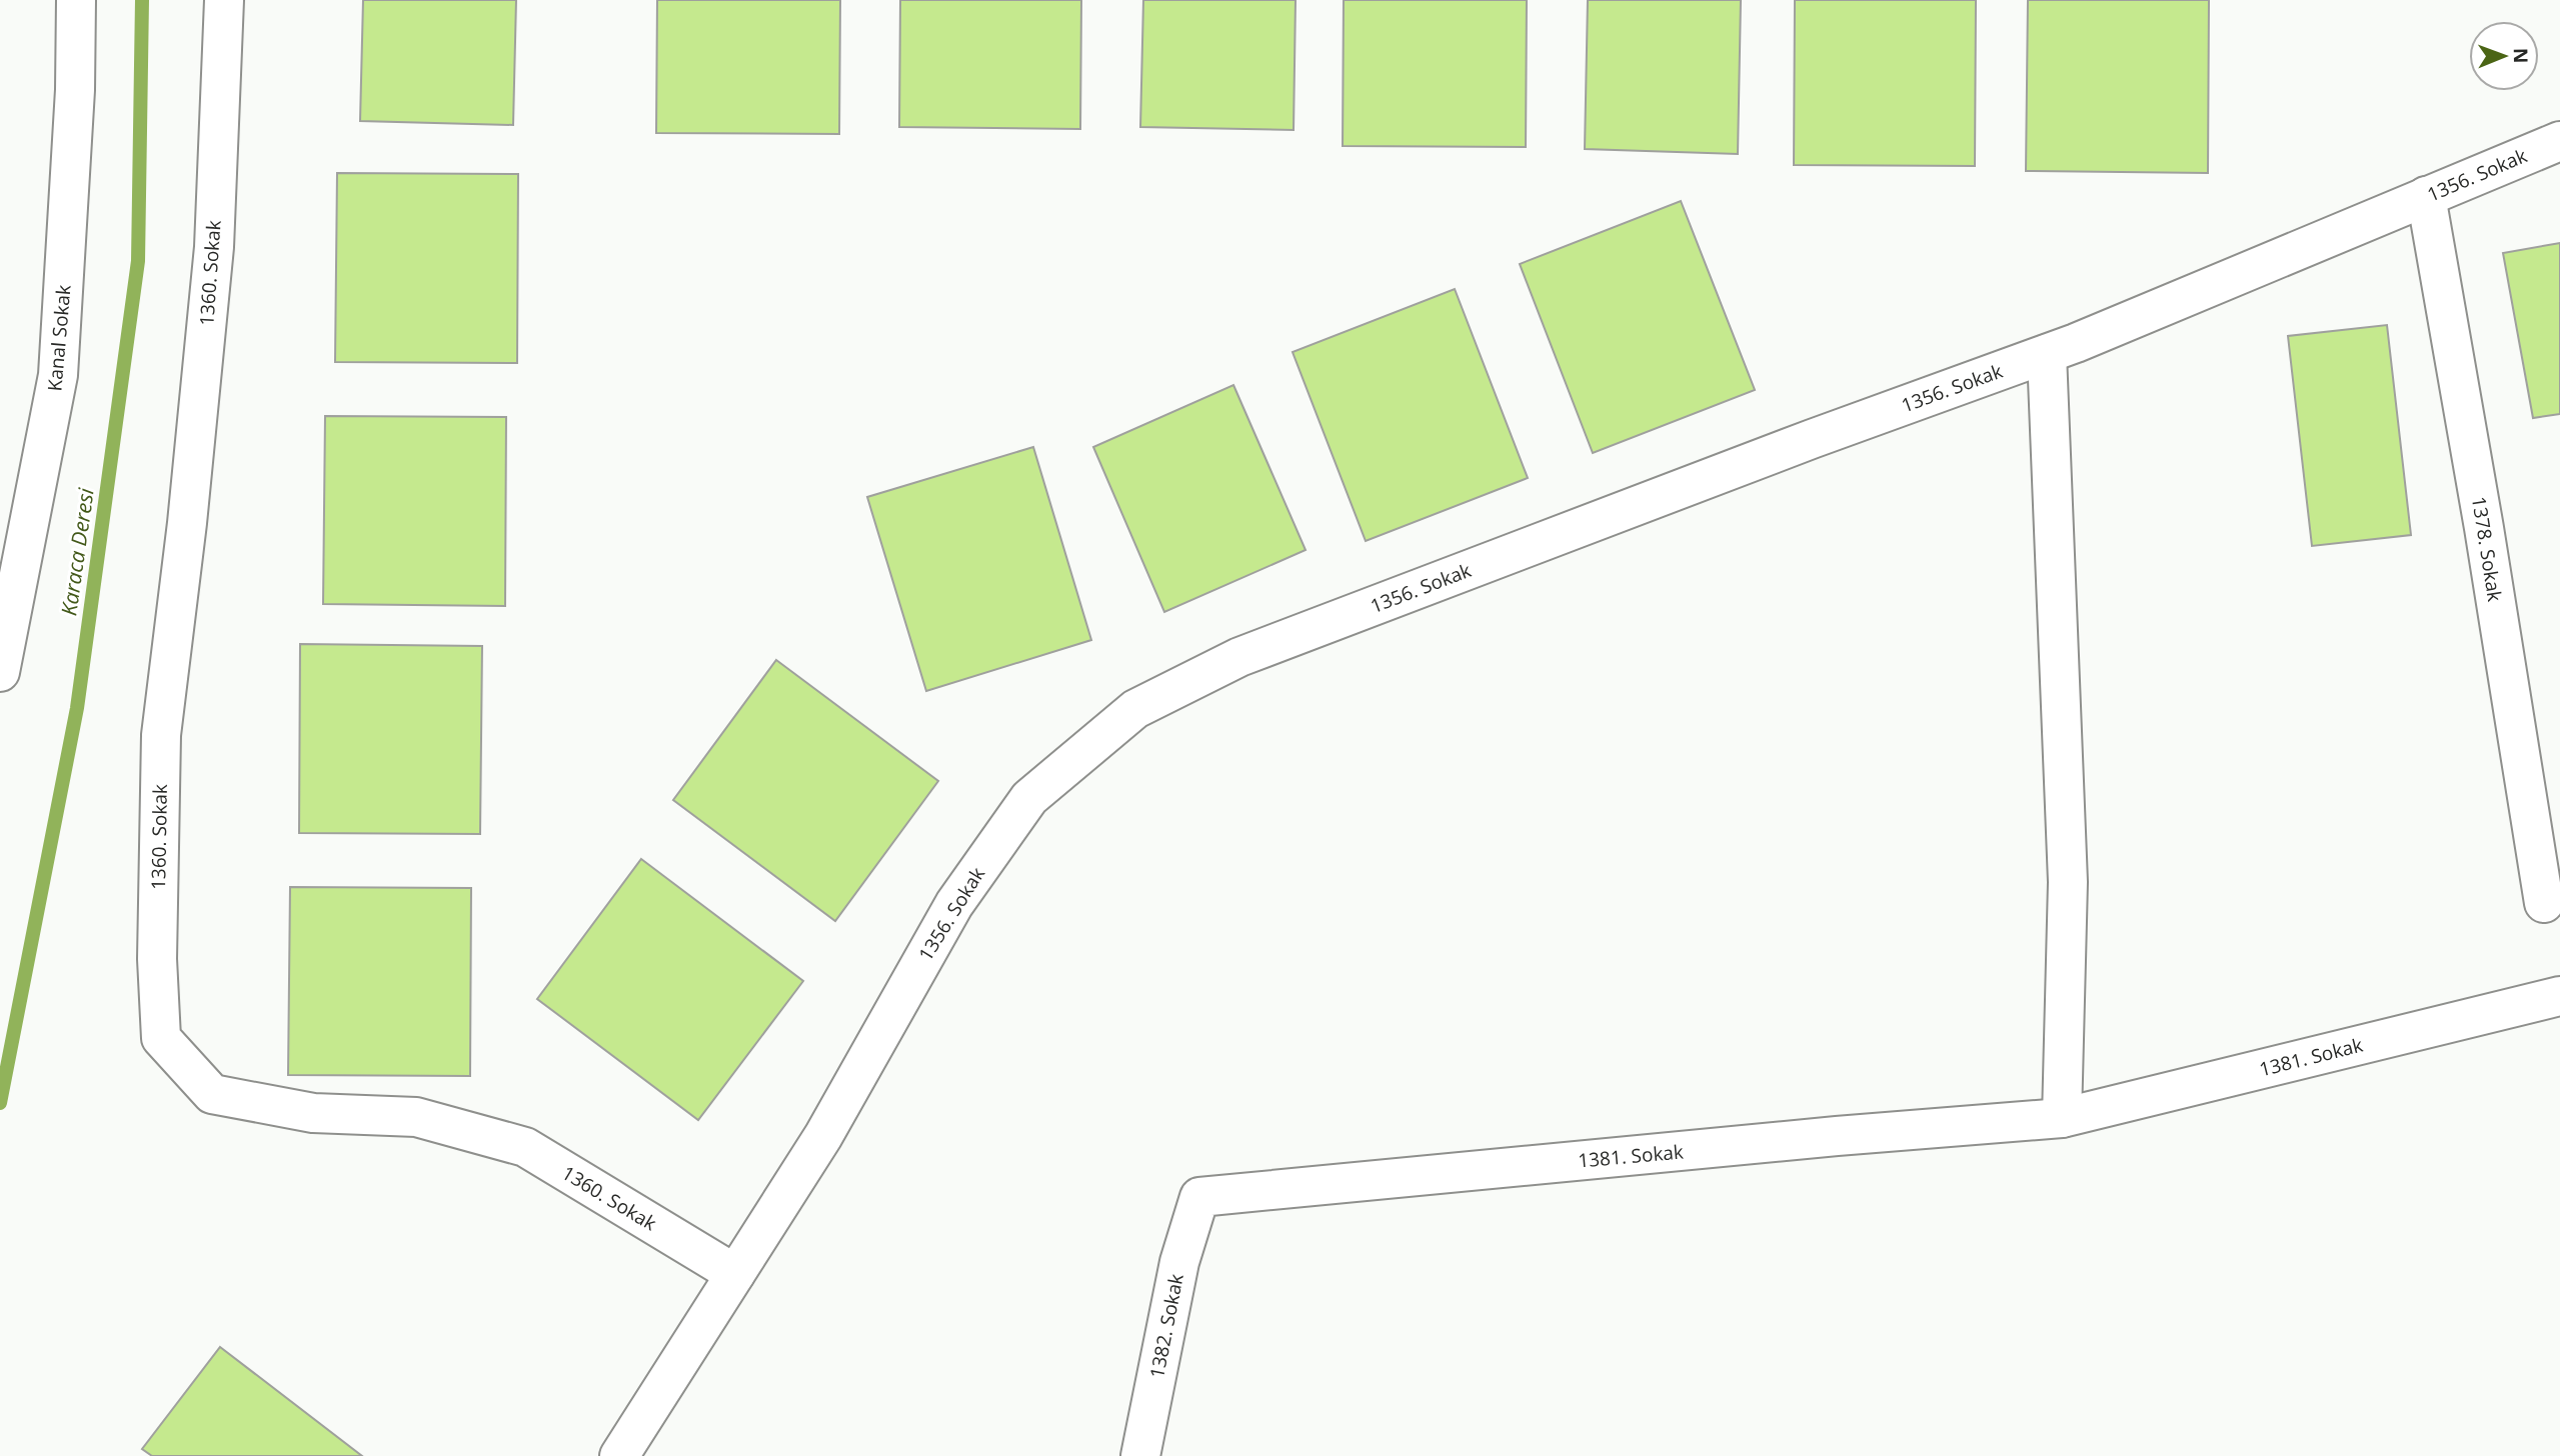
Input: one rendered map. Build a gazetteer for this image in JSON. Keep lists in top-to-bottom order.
{
  "streets": {
    "street": [
      "1356. Sokak",
      "1360. Sokak",
      "Kanal Sokak",
      "1378. Sokak",
      "1381. Sokak",
      "1382. Sokak"
    ]
  },
  "crossings": [
    ["1356. Sokak", "1360. Sokak"],
    ["1356. Sokak", "1378. Sokak"],
    ["1381. Sokak", "1382. Sokak"]
  ],
  "water": ["Karaca Deresi"],
  "north": "right"
}
